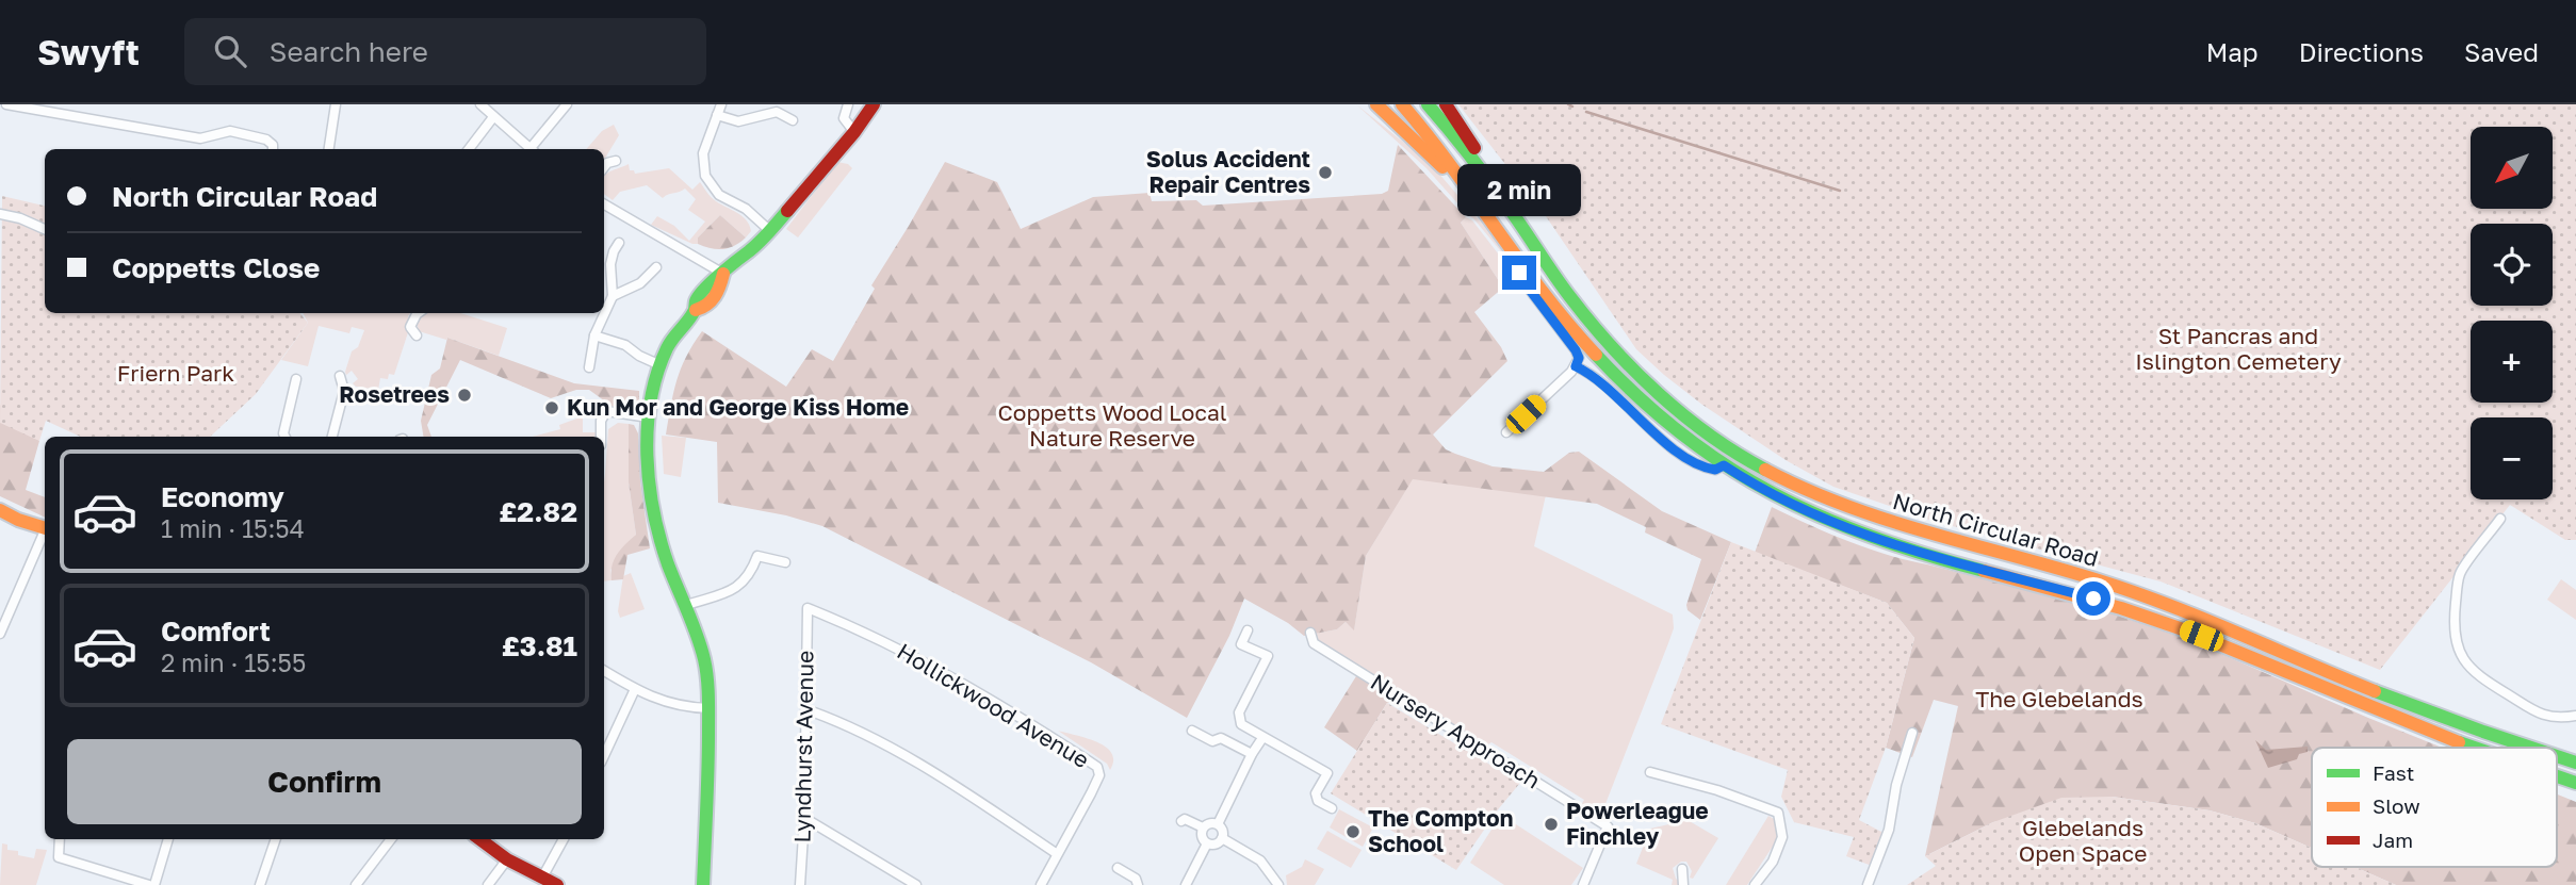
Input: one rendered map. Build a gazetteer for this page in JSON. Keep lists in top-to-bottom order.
{
  "streets": {
    "main road": ["North Circular Road"],
    "street": ["Hollickwood Avenue", "Nursery Approach", "Lyndhurst Avenue"]
  },
  "crossings": [
    ["Hollickwood Avenue", "Lyndhurst Avenue"]
  ],
  "parks": [
    "St Pancras and Islington Cemetery",
    "Friern Park",
    "Coppetts Wood Local Nature Reserve",
    "The Glebelands",
    "Glebelands Open Space"
  ],
  "places": [
    "Solus Accident Repair Centres",
    "Rosetrees",
    "Kun Mor and George Kiss Home",
    "Powerleague Finchley",
    "The Compton School"
  ],
  "legend": ["Fast", "Slow", "Jam"],
  "north": "bottom left",
  "page": {
    "header": "Swyft",
    "search": "Search here",
    "nav": ["Map", "Directions", "Saved"],
    "map_buttons": ["+", "−"],
    "banner": ["North Circular Road", "Coppetts Close"],
    "bubble": "2 min",
    "list": [
      {
        "name": "Economy",
        "note": "1 min · 15:54",
        "value": "£2.82"
      },
      {
        "name": "Comfort",
        "note": "2 min · 15:55",
        "value": "£3.81"
      }
    ],
    "buttons": "Confirm"
  }
}
